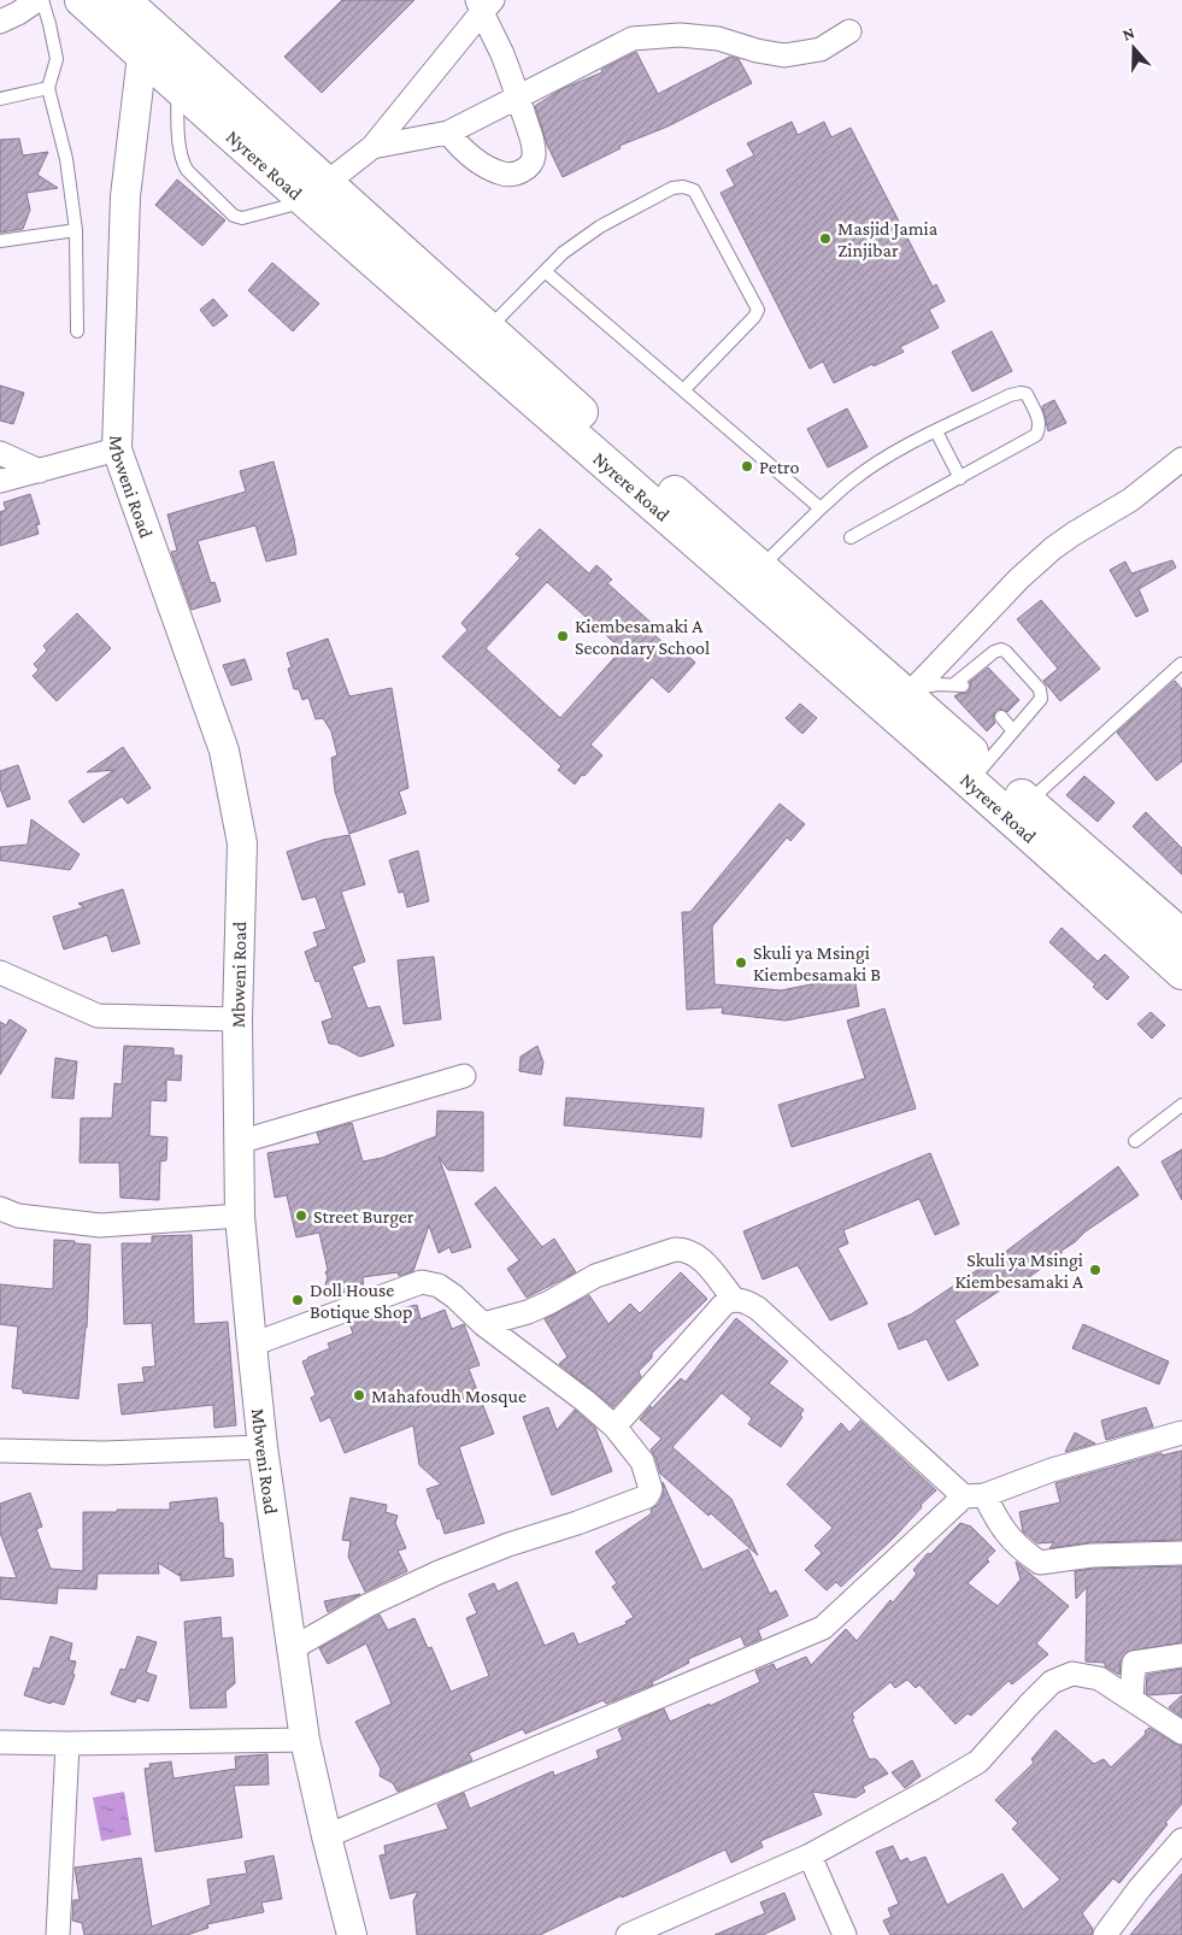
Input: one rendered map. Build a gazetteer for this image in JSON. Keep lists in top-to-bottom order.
{
  "streets": {
    "main road": ["Nyrere Road"],
    "street": ["Mbweni Road"]
  },
  "crossings": [
    ["Nyrere Road", "Mbweni Road"]
  ],
  "places": [
    "Masjid Jamia Zinjibar",
    "Petro",
    "Kiembesamaki A Secondary School",
    "Skuli ya Msingi Kiembesamaki B",
    "Street Burger",
    "Skuli ya Msingi Kiembesamaki A",
    "Doll House Botique Shop",
    "Mahafoudh Mosque"
  ],
  "north": "top"
}
